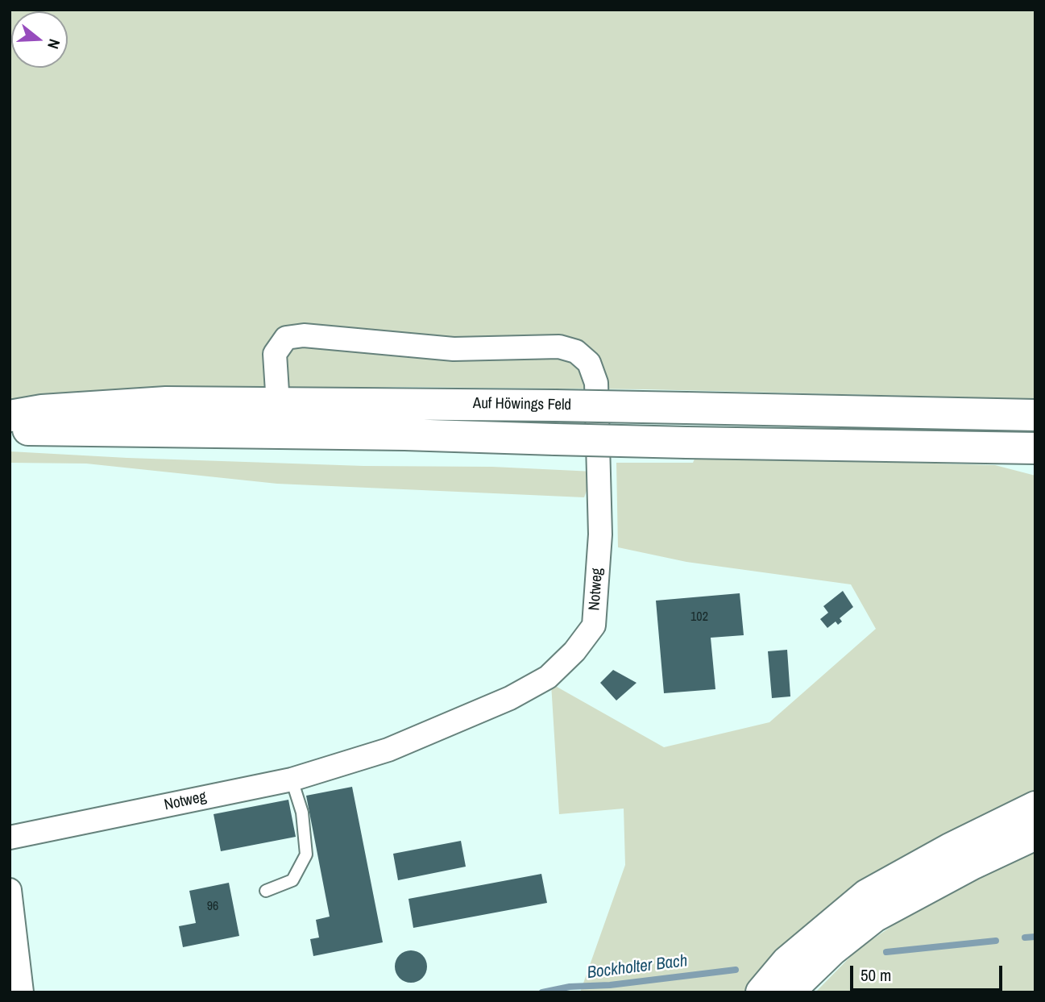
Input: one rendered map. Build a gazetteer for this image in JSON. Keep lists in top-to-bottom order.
{
  "streets": {
    "main road": ["Auf Höwings Feld"],
    "street": ["Notweg"]
  },
  "crossings": [
    ["Auf Höwings Feld", "Notweg"]
  ],
  "water": ["Bockholter Bach"],
  "house_numbers": ["102", "96"],
  "scale_bar": "50 m",
  "north": "right"
}
